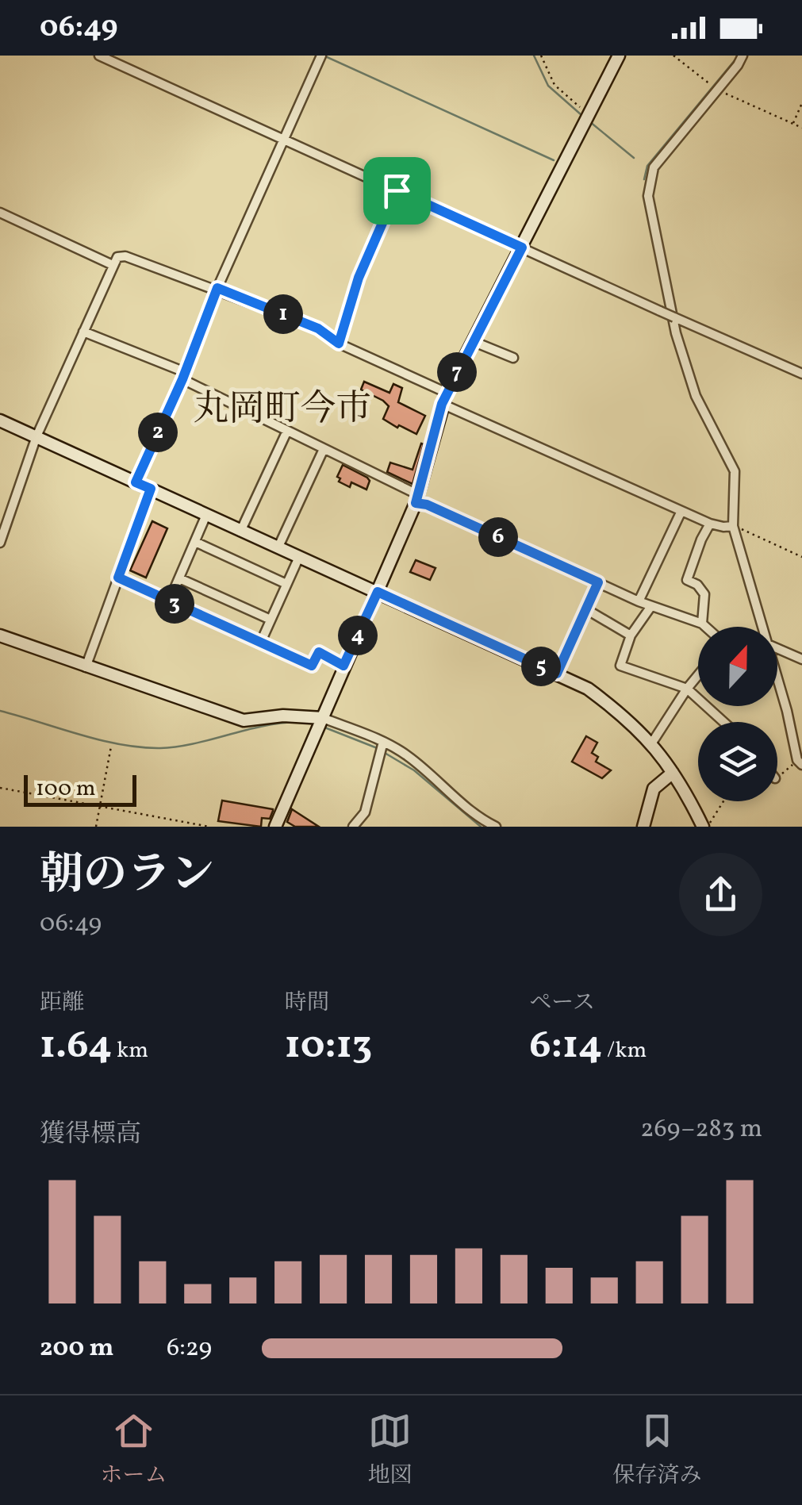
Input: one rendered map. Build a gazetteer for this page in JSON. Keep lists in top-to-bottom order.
{
  "districts": ["丸岡町今市"],
  "scale_bar": "100 m",
  "north": "top",
  "page": {
    "status": "06:49",
    "pins": [
      "1",
      "7",
      "2",
      "6",
      "3",
      "4",
      "5"
    ],
    "scale": "100 m",
    "heading": ["朝のラン", "06:49"],
    "stats": [
      ["距離", "1.64 km"],
      ["時間", "10:13"],
      ["ペース", "6:14 /km"]
    ],
    "chart": ["獲得標高", "269–283 m"],
    "list": [
      {
        "name": "200 m",
        "note": "6:29"
      }
    ],
    "tabs": ["ホーム", "地図", "保存済み"]
  }
}
